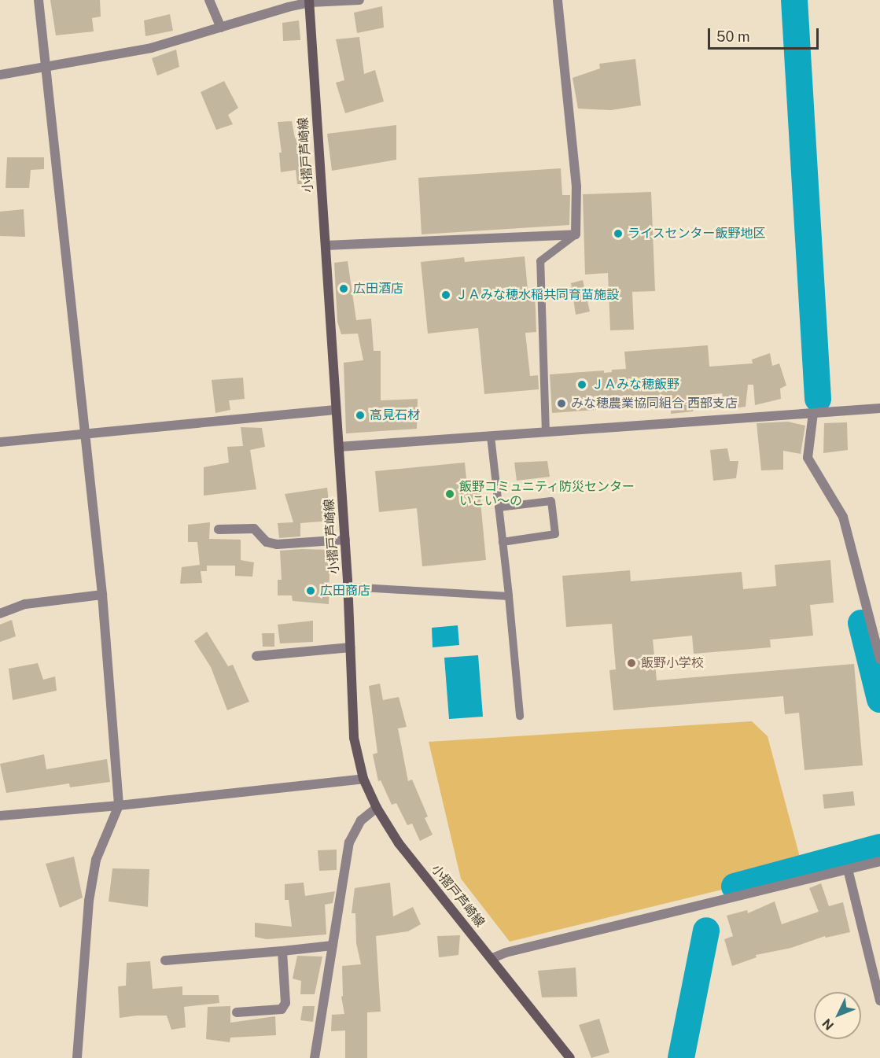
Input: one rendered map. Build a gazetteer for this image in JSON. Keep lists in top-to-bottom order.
{
  "streets": {
    "main road": ["小摺戸芦崎線"]
  },
  "places": [
    "ライスセンター飯野地区",
    "広田酒店",
    "ＪＡみな穂水稲共同育苗施設",
    "ＪＡみな穂飯野",
    "みな穂農業協同組合 西部支店",
    "高見石材",
    "飯野コミュニティ防災センター いこい～の",
    "広田商店",
    "飯野小学校"
  ],
  "scale_bar": "50 m",
  "north": "bottom left"
}
